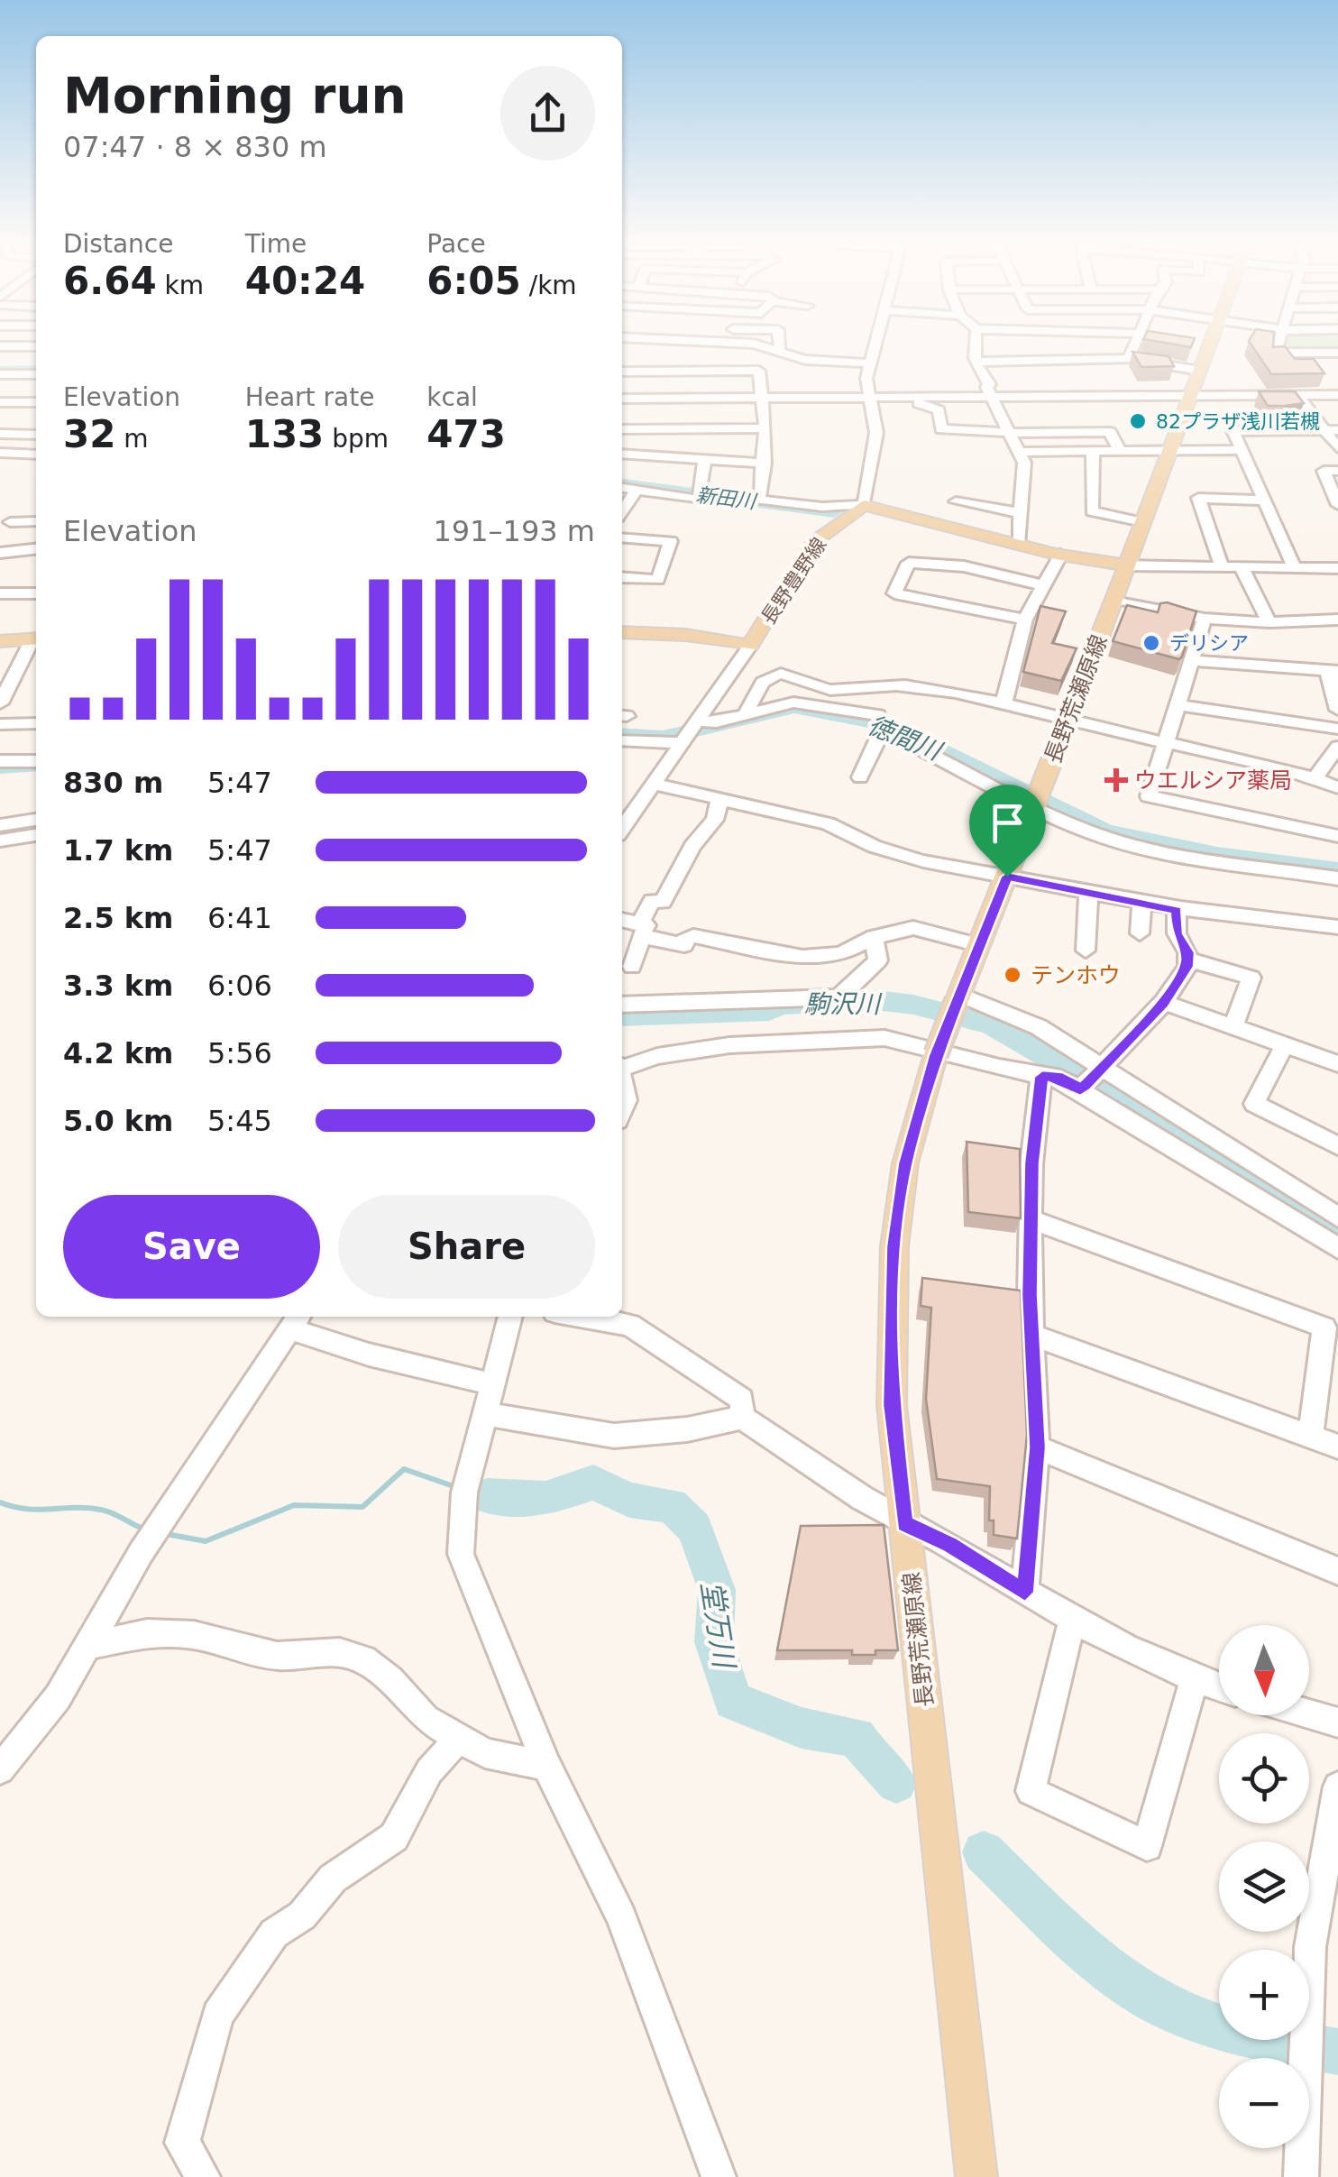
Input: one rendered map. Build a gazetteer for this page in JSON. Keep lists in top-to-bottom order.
{
  "streets": {
    "main road": ["長野豊野線", "長野荒瀬原線"]
  },
  "water": [
    "新田川",
    "徳間川",
    "駒沢川",
    "堂万川"
  ],
  "places": {
    "other": ["82プラザ浅川若槻", "デリシア", "テンホウ"],
    "health": ["ウエルシア薬局"]
  },
  "north": "bottom",
  "page": {
    "heading": ["Morning run", "07:47 · 8 × 830 m"],
    "stats": [
      ["Distance", "6.64 km"],
      ["Time", "40:24"],
      ["Pace", "6:05 /km"],
      ["Elevation", "32 m"],
      ["Heart rate", "133 bpm"],
      ["kcal", "473"]
    ],
    "chart": ["Elevation", "191–193 m"],
    "list": [
      {
        "name": "830 m",
        "note": "5:47"
      },
      {
        "name": "1.7 km",
        "note": "5:47"
      },
      {
        "name": "2.5 km",
        "note": "6:41"
      },
      {
        "name": "3.3 km",
        "note": "6:06"
      },
      {
        "name": "4.2 km",
        "note": "5:56"
      },
      {
        "name": "5.0 km",
        "note": "5:45"
      }
    ],
    "buttons": ["Save", "Share"],
    "map_buttons": ["+", "−"]
  }
}
